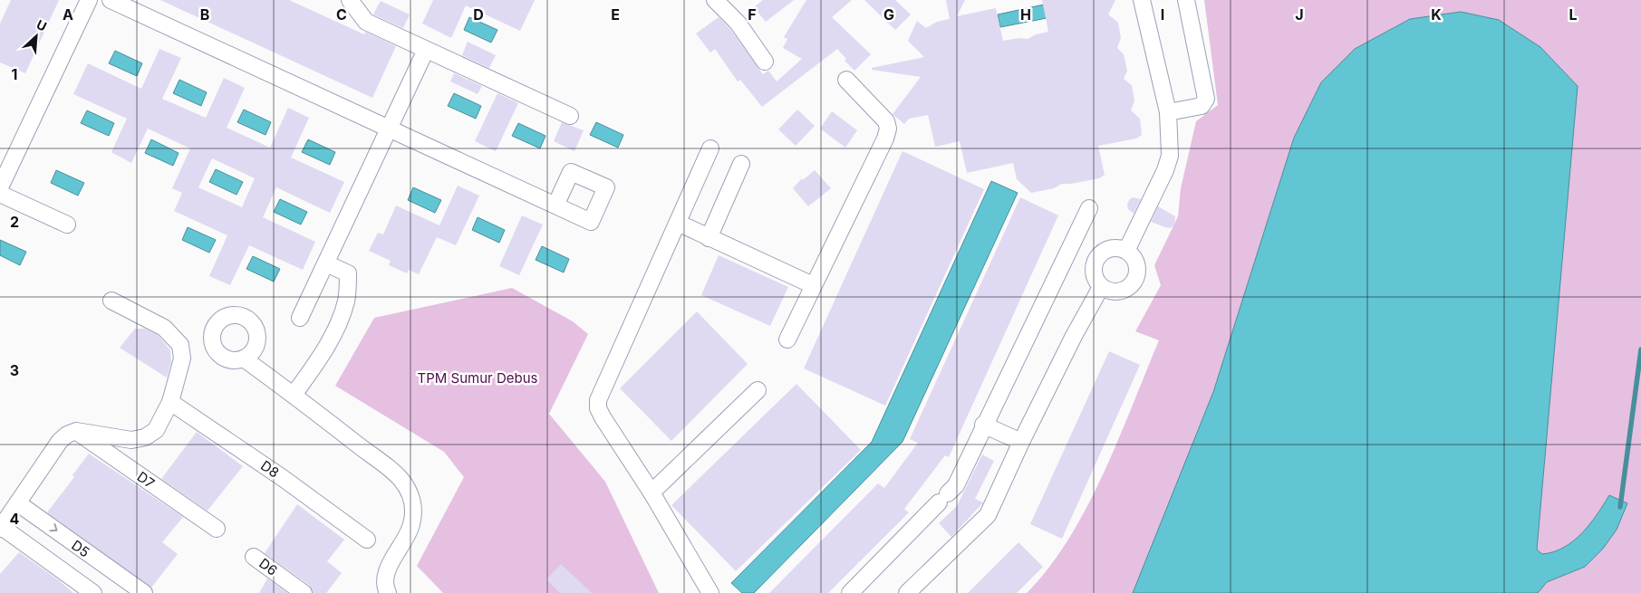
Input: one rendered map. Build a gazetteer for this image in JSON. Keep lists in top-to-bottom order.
{
  "streets": {
    "street": [
      "D8",
      "D7",
      "D5",
      "D6"
    ]
  },
  "parks": ["TPM Sumur Debus"],
  "north": "top right",
  "grid": {
    "columns": [
      "A",
      "B",
      "C",
      "D",
      "E",
      "F",
      "G",
      "H",
      "I",
      "J",
      "K",
      "L"
    ],
    "rows": [
      "1",
      "2",
      "3",
      "4"
    ]
  }
}
